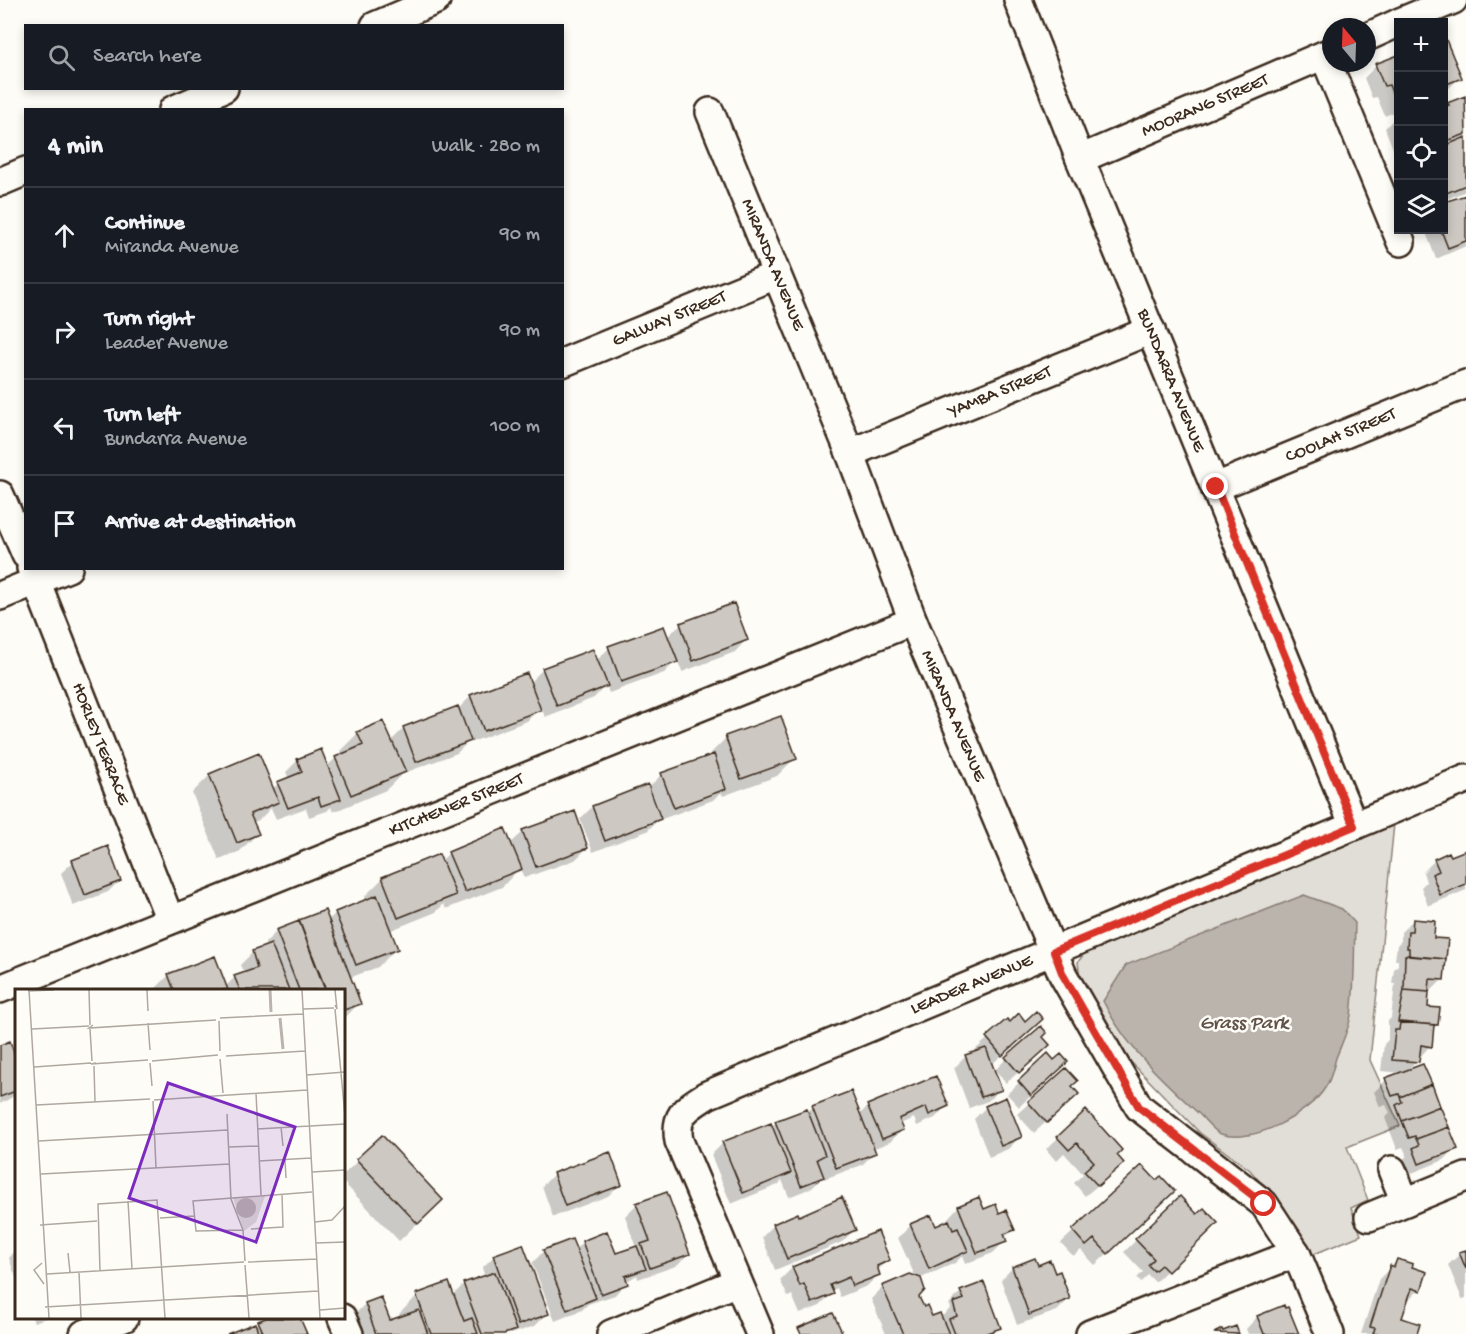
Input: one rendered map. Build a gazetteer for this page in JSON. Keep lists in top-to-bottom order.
{
  "streets": {
    "street": [
      "MOORANG STREET",
      "MIRANDA AVENUE",
      "GALWAY STREET",
      "BUNDARRA AVENUE",
      "YAMBA STREET",
      "COOLAH STREET",
      "HORLEY TERRACE",
      "KITCHENER STREET",
      "LEADER AVENUE"
    ]
  },
  "crossings": [
    ["MOORANG STREET", "BUNDARRA AVENUE"],
    ["MIRANDA AVENUE", "GALWAY STREET"],
    ["MIRANDA AVENUE", "YAMBA STREET"],
    ["MIRANDA AVENUE", "KITCHENER STREET"],
    ["MIRANDA AVENUE", "LEADER AVENUE"],
    ["BUNDARRA AVENUE", "YAMBA STREET"],
    ["BUNDARRA AVENUE", "COOLAH STREET"],
    ["BUNDARRA AVENUE", "LEADER AVENUE"],
    ["HORLEY TERRACE", "KITCHENER STREET"]
  ],
  "water": ["Grass Park"],
  "north": "top",
  "page": {
    "map_buttons": ["+", "−"],
    "search": "Search here",
    "heading": ["4 min", "Walk · 280 m"],
    "list": [
      ["Continue", "Miranda Avenue", "90 m"],
      ["Turn right", "Leader Avenue", "90 m"],
      ["Turn left", "Bundarra Avenue", "100 m"],
      "Arrive at destination"
    ]
  }
}
